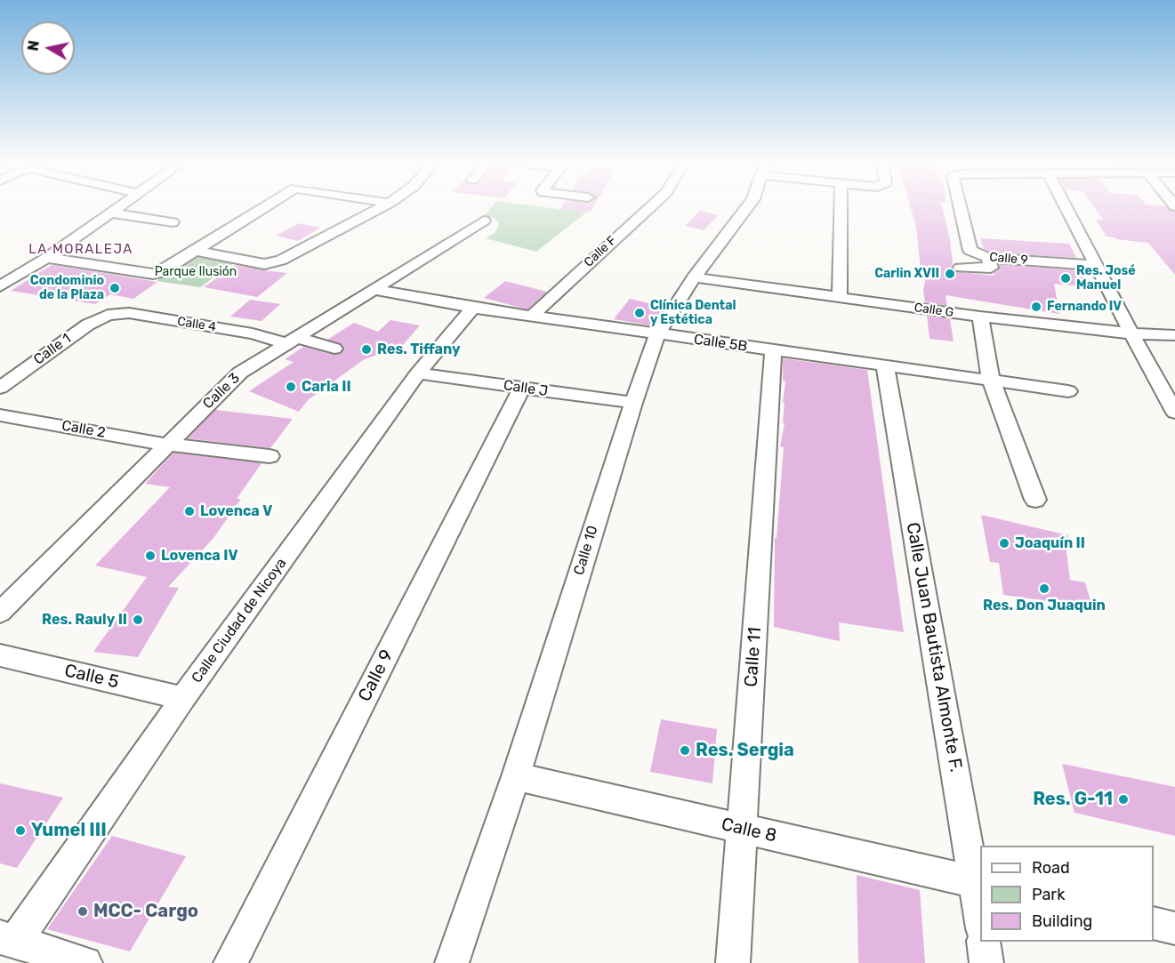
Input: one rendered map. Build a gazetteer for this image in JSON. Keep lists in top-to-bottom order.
{
  "streets": {
    "street": [
      "Calle F",
      "Calle 9",
      "Calle G",
      "Calle 4",
      "Calle 5B",
      "Calle 1",
      "Calle J",
      "Calle 3",
      "Calle 2",
      "Calle 10",
      "Calle Ciudad de Nicoya",
      "Calle Juan Bautista Almonte F.",
      "Calle 11",
      "Calle 5",
      "Calle 8"
    ]
  },
  "crossings": [
    ["Calle F", "Calle 5B"],
    ["Calle 9", "Calle J"],
    ["Calle G", "Calle 10"],
    ["Calle 4", "Calle 1"],
    ["Calle 4", "Calle 3"],
    ["Calle 5B", "Calle 3"],
    ["Calle 5B", "Calle 10"],
    ["Calle 5B", "Calle Ciudad de Nicoya"],
    ["Calle 5B", "Calle Juan Bautista Almonte F."],
    ["Calle 5B", "Calle 11"],
    ["Calle J", "Calle 10"],
    ["Calle J", "Calle Ciudad de Nicoya"],
    ["Calle 3", "Calle 2"],
    ["Calle 10", "Calle 8"],
    ["Calle Ciudad de Nicoya", "Calle 5"],
    ["Calle Juan Bautista Almonte F.", "Calle 8"],
    ["Calle 11", "Calle 8"]
  ],
  "districts": ["LA MORALEJA"],
  "parks": ["Parque Ilusión"],
  "places": [
    "Carlin XVII",
    "Res. José Manuel",
    "Condominio de la Plaza",
    "Fernando IV",
    "Clínica Dental y Estética",
    "Res. Tiffany",
    "Carla II",
    "Lovenca V",
    "Joaquín II",
    "Lovenca IV",
    "Res. Don Juaquin",
    "Res. Rauly II",
    "Res. Sergia",
    "Res. G-11",
    "Yumel III",
    "MCC- Cargo"
  ],
  "legend": ["Road", "Park", "Building"],
  "north": "left"
}
